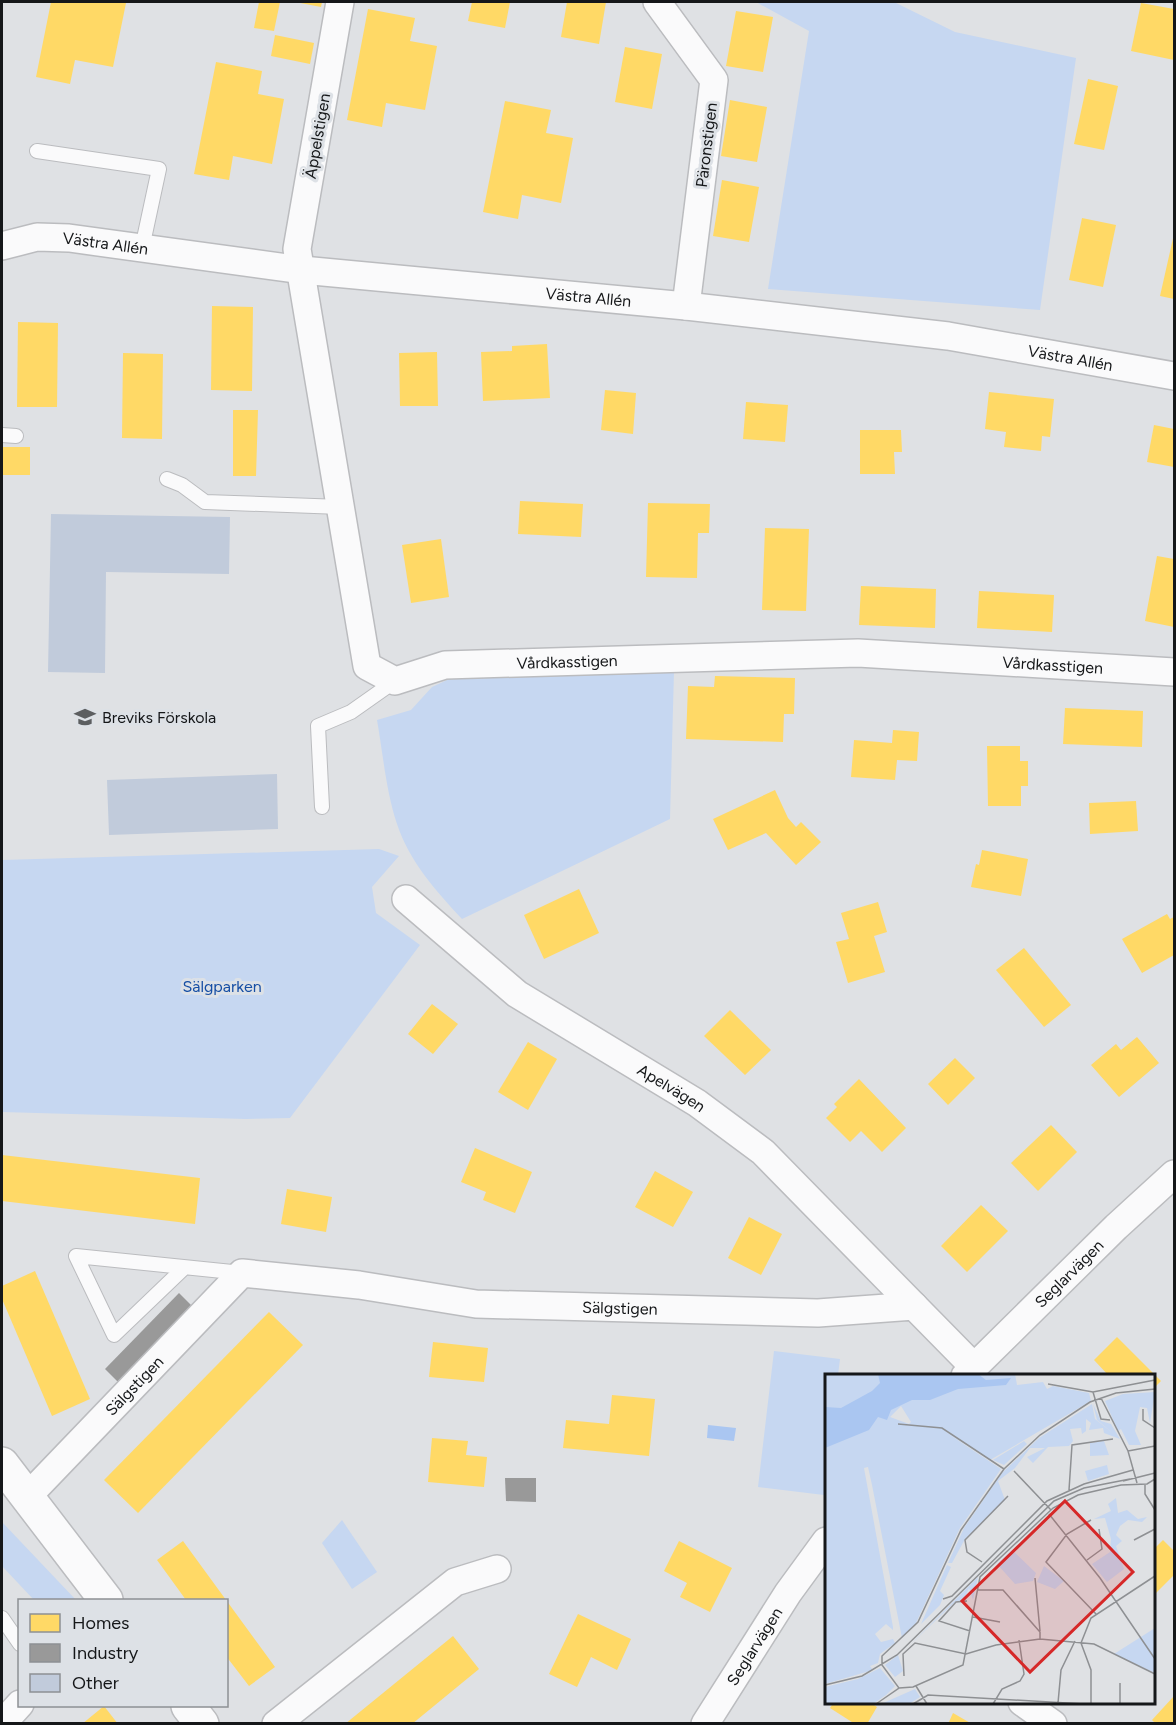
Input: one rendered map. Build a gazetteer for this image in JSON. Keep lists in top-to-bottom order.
{
  "streets": {
    "street": [
      "Äppelstigen",
      "Päronstigen",
      "Västra Allén",
      "Vårdkasstigen",
      "Apelvägen",
      "Seglarvägen",
      "Sälgstigen"
    ]
  },
  "crossings": [
    ["Äppelstigen", "Västra Allén"],
    ["Päronstigen", "Västra Allén"],
    ["Apelvägen", "Sälgstigen"]
  ],
  "parks": ["Sälgparken"],
  "places": {
    "school or university": ["Breviks Förskola"]
  },
  "legend": ["Homes", "Industry", "Other"]
}
